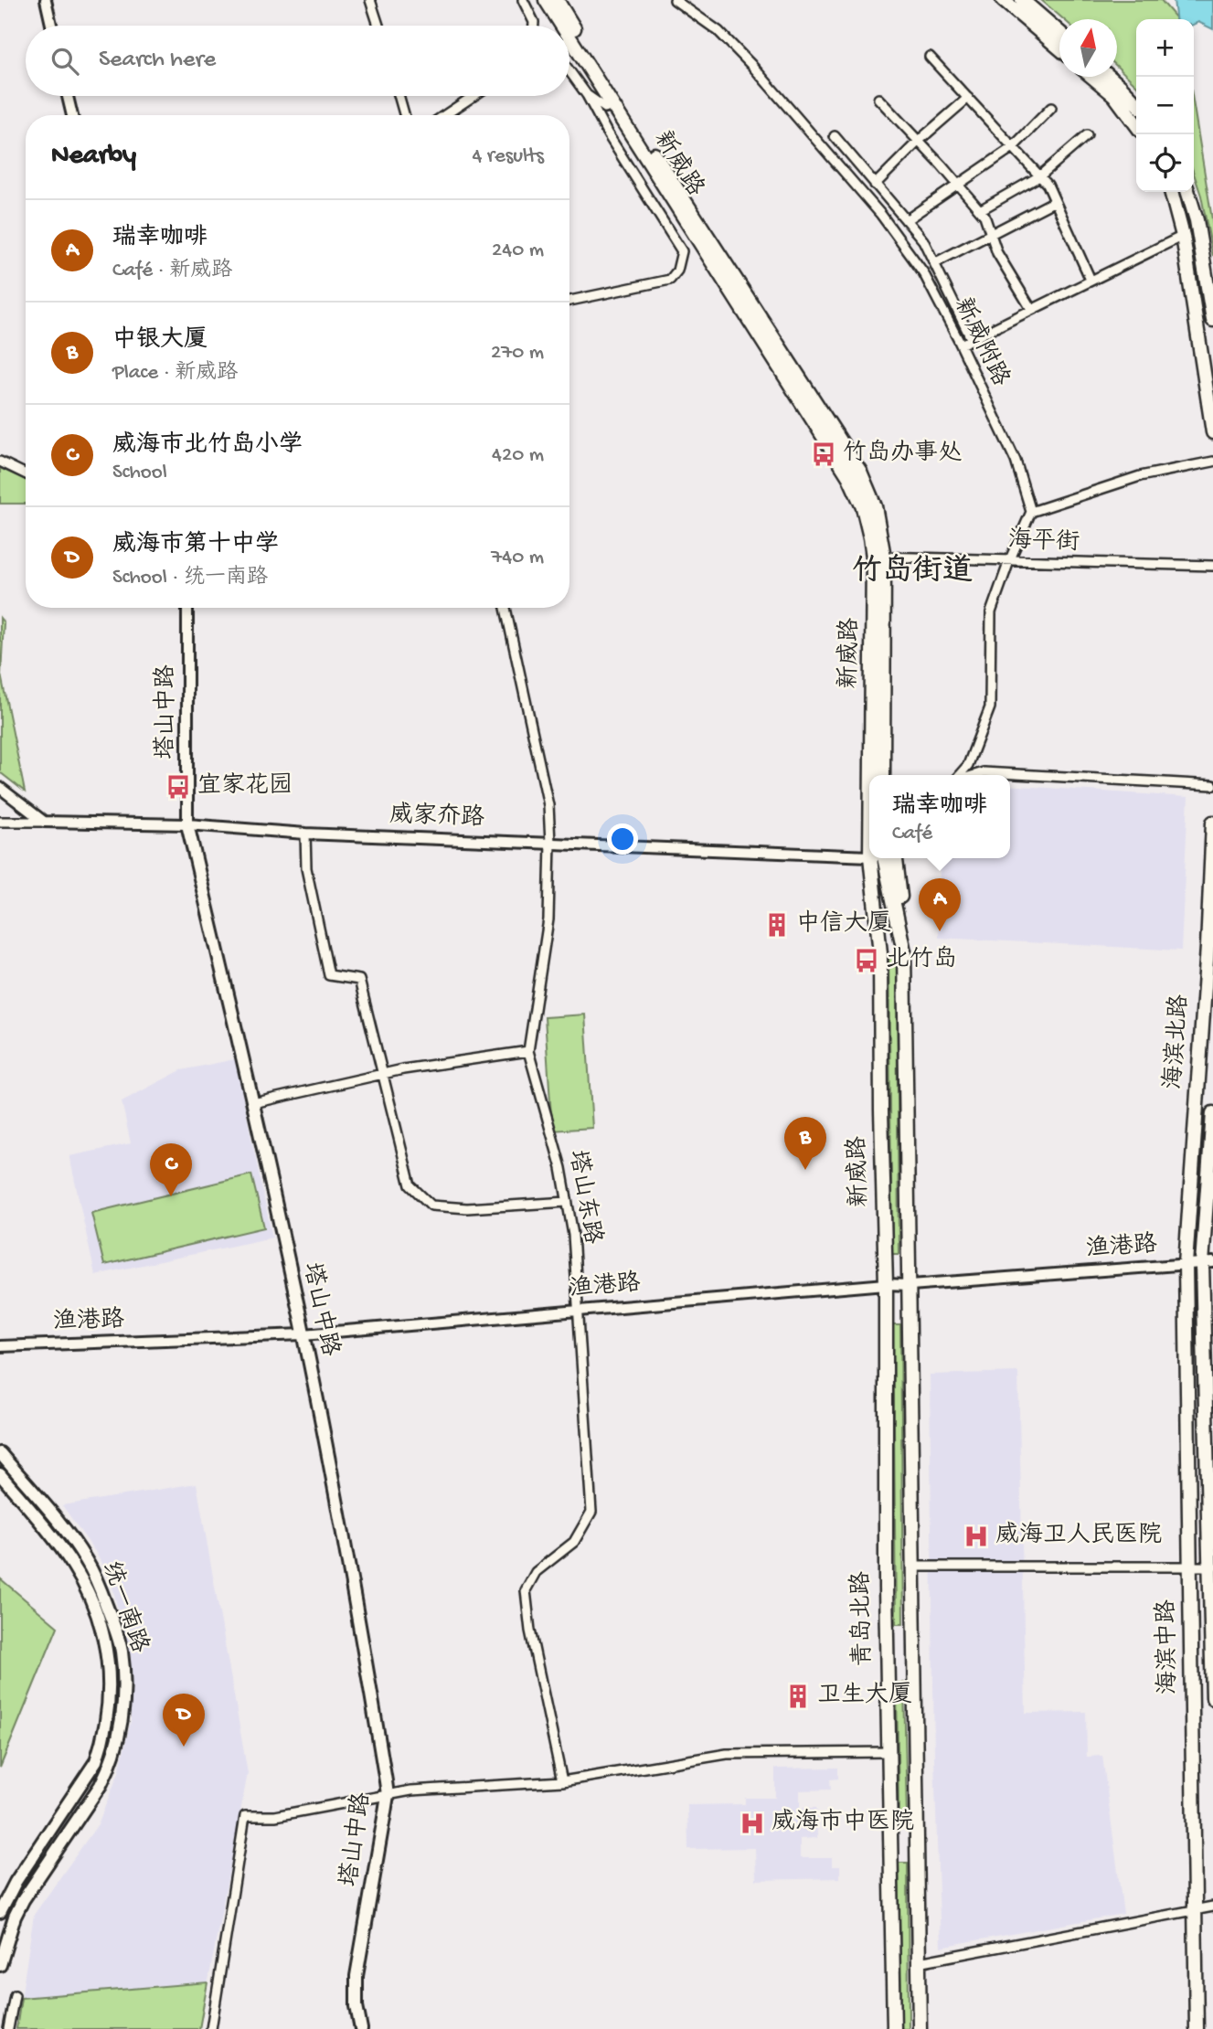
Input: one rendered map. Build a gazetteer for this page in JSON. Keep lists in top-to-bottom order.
{
  "streets": {
    "main road": [
      "新威路",
      "塔山中路",
      "海滨北路",
      "统一南路",
      "青岛北路",
      "海滨中路"
    ],
    "street": [
      "新威附路",
      "海平街",
      "威家夼路",
      "塔山东路",
      "渔港路"
    ]
  },
  "crossings": [
    ["新威路", "海平街"],
    ["新威路", "渔港路"],
    ["新威路", "青岛北路"],
    ["塔山中路", "威家夼路"],
    ["塔山中路", "渔港路"],
    ["威家夼路", "塔山东路"],
    ["海滨北路", "渔港路"],
    ["海滨北路", "海滨中路"],
    ["塔山东路", "渔港路"],
    ["渔港路", "青岛北路"],
    ["渔港路", "海滨中路"]
  ],
  "districts": ["竹岛街道"],
  "places": {
    "bus stop": ["竹岛办事处", "宜家花园", "北竹岛"],
    "building": ["中信大厦", "卫生大厦"],
    "hospital": ["威海卫人民医院", "威海市中医院"]
  },
  "north": "top",
  "page": {
    "map_buttons": ["+", "−"],
    "search": "Search here",
    "heading": ["Nearby", "4 results"],
    "list": [
      {
        "mark": "A",
        "name": "瑞幸咖啡",
        "note": "Café · 新威路",
        "value": "240 m"
      },
      {
        "mark": "B",
        "name": "中银大厦",
        "note": "Place · 新威路",
        "value": "270 m"
      },
      {
        "mark": "C",
        "name": "威海市北竹岛小学",
        "note": "School",
        "value": "420 m"
      },
      {
        "mark": "D",
        "name": "威海市第十中学",
        "note": "School · 统一南路",
        "value": "740 m"
      }
    ],
    "popup": ["瑞幸咖啡", "Café"],
    "pins": [
      "A",
      "B",
      "C",
      "D"
    ]
  }
}
